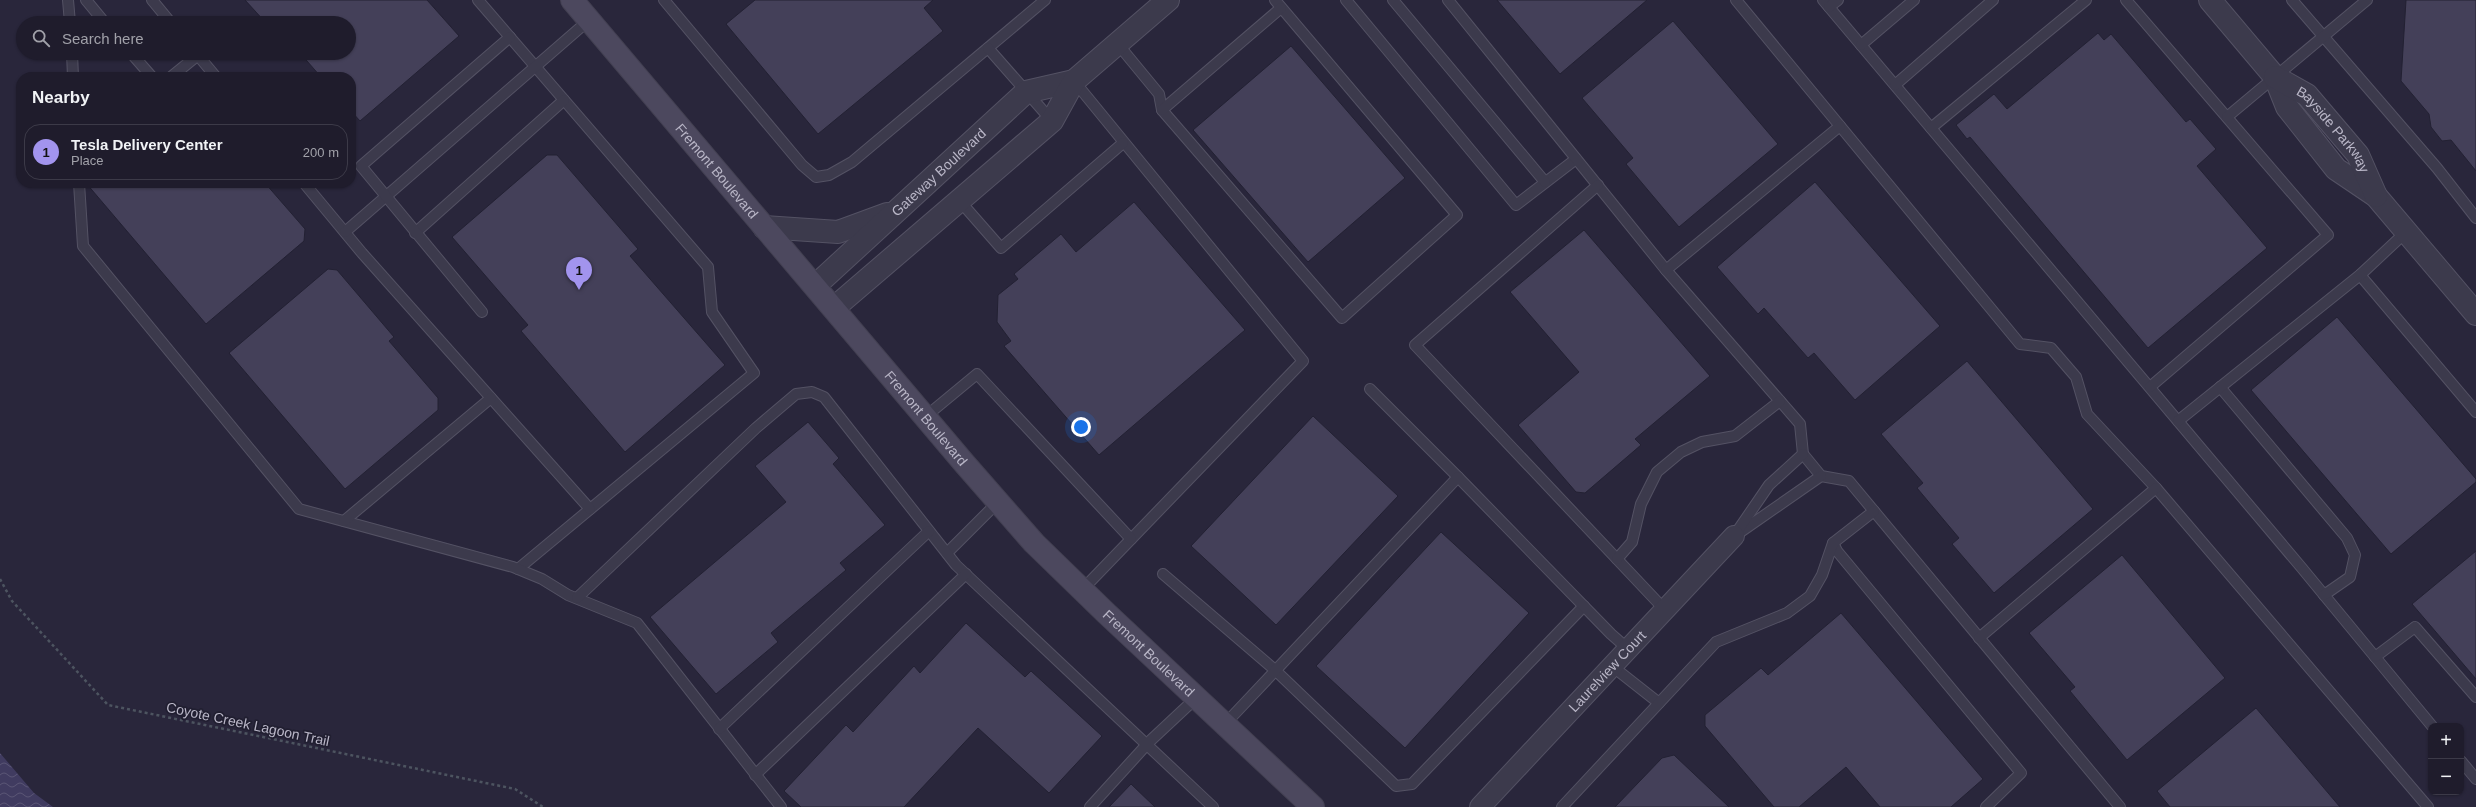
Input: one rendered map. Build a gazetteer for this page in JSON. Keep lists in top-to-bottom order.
{
  "streets": {
    "main road": ["Fremont Boulevard"],
    "street": ["Bayside Parkway", "Gateway Boulevard", "Laurelview Court"],
    "path": ["Coyote Creek Lagoon Trail"]
  },
  "crossings": [
    ["Fremont Boulevard", "Gateway Boulevard"]
  ],
  "page": {
    "search": "Search here",
    "heading": "Nearby",
    "list": [
      {
        "mark": "1",
        "name": "Tesla Delivery Center",
        "note": "Place",
        "value": "200 m"
      }
    ],
    "pins": "1",
    "map_buttons": ["+", "−"]
  }
}
